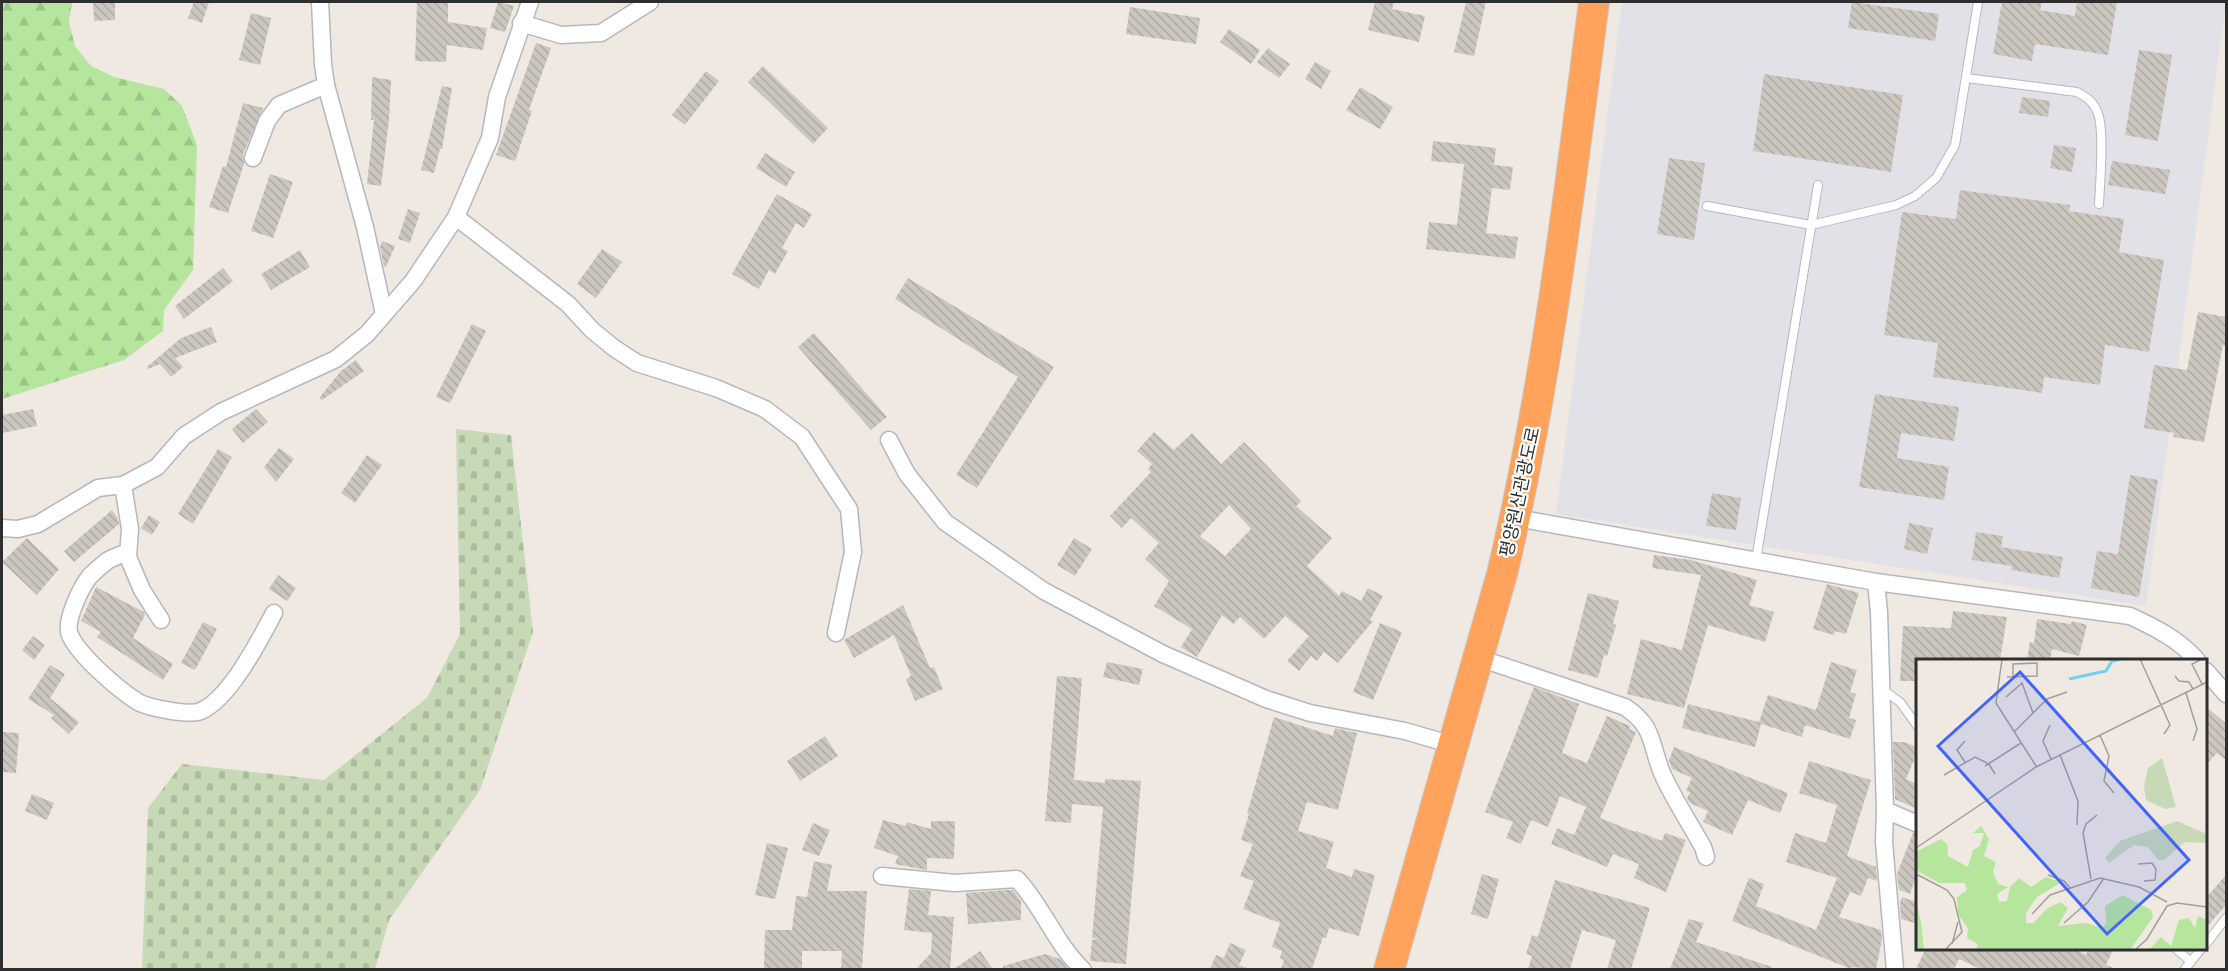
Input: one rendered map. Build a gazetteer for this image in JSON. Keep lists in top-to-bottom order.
{
  "streets": {
    "highway": ["평양원산관광도로"]
  }
}
